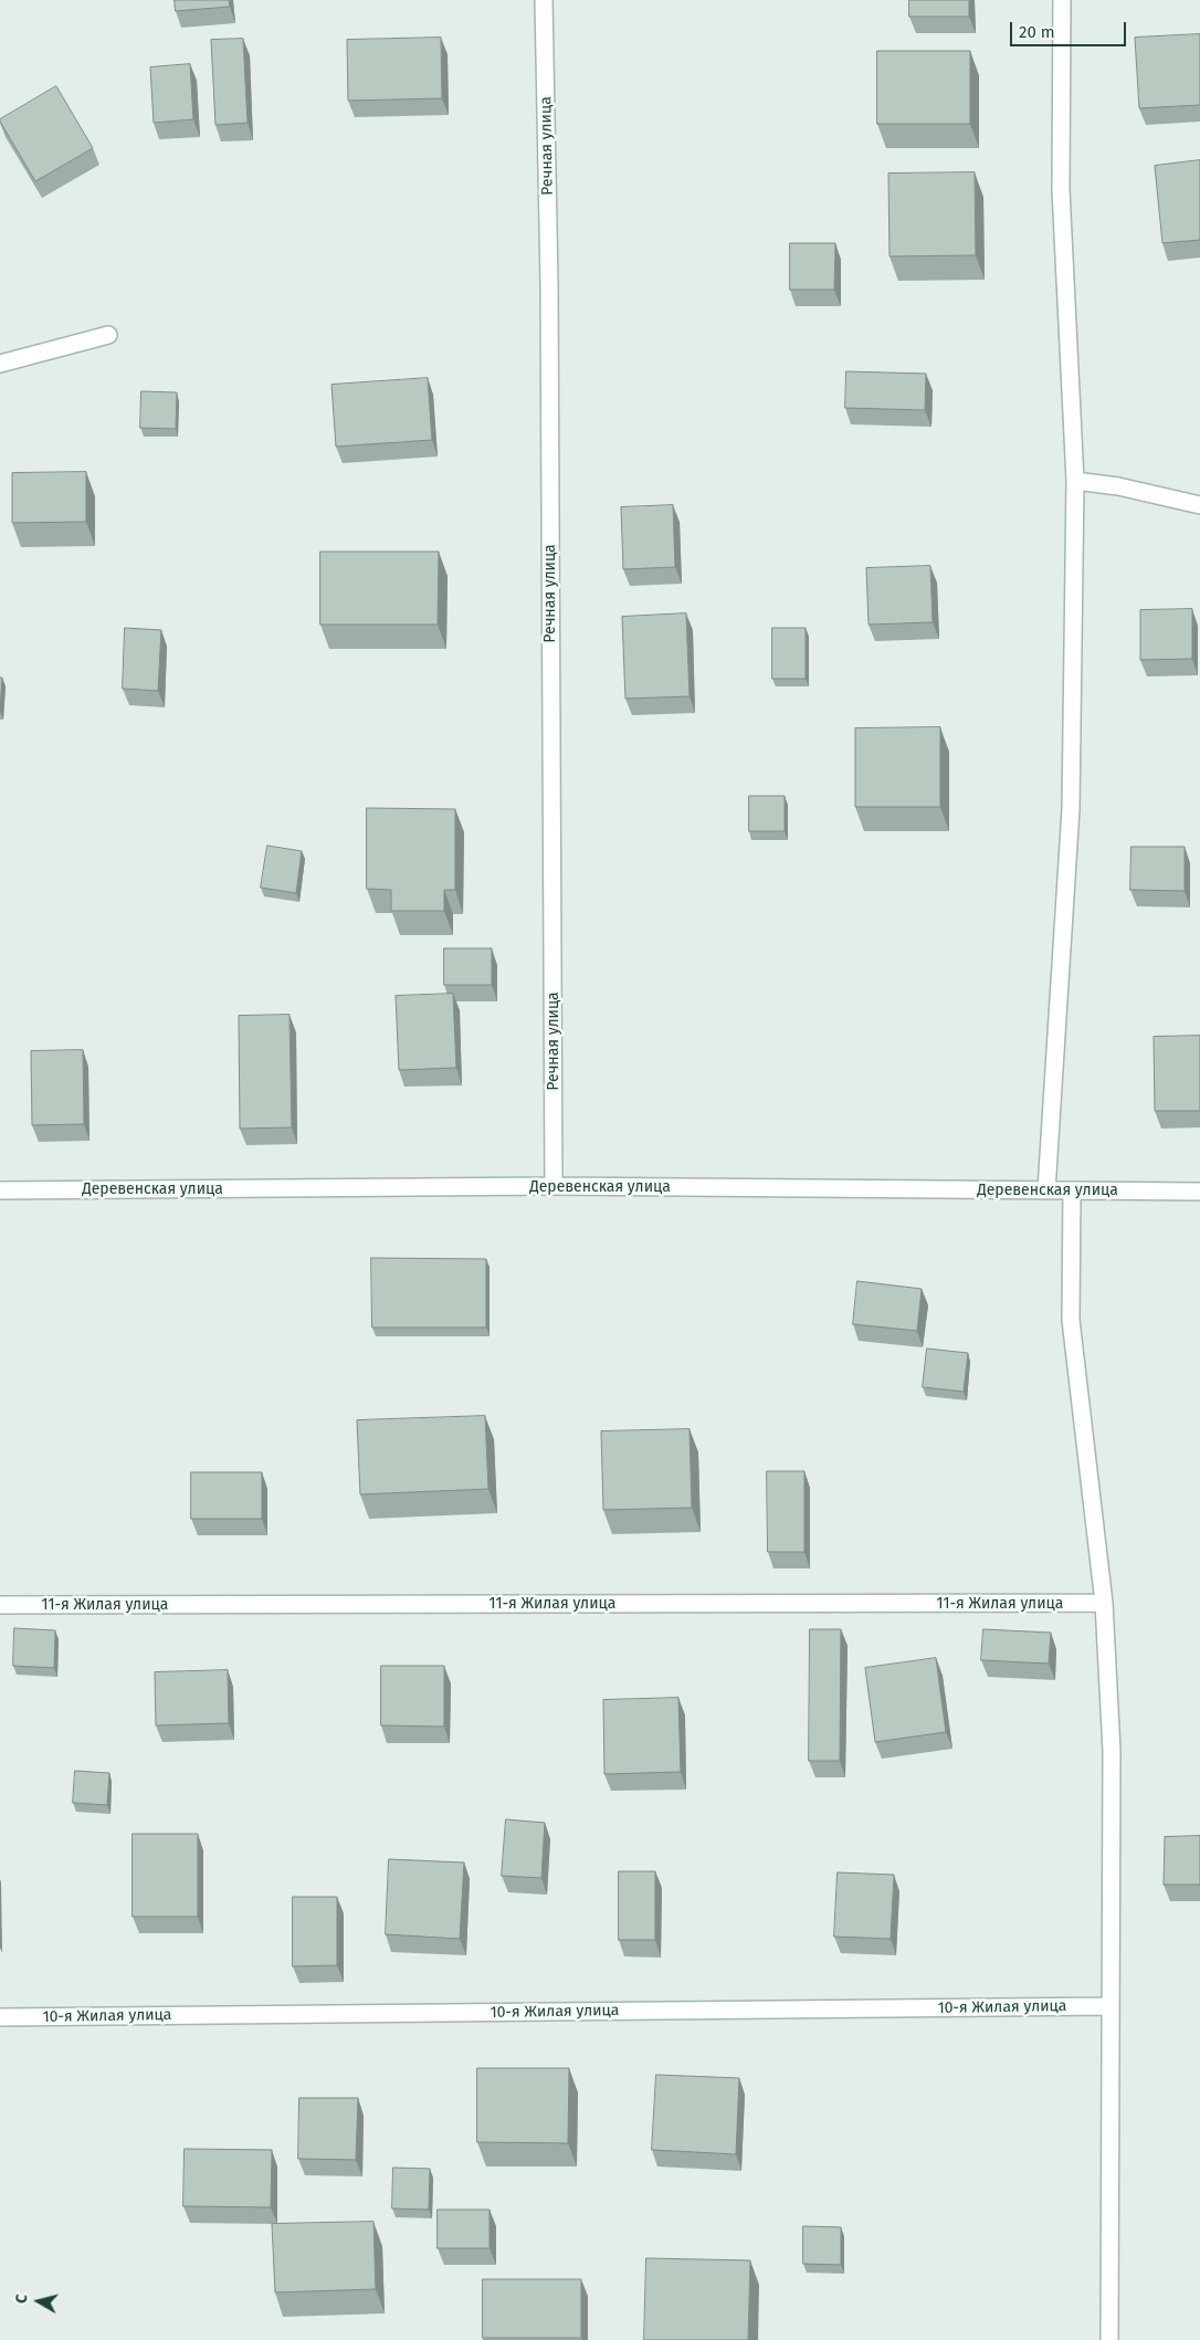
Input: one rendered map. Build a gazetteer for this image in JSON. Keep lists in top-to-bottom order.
{
  "streets": {
    "street": [
      "Речная улица",
      "Деревенская улица",
      "11-я Жилая улица",
      "10-я Жилая улица"
    ]
  },
  "crossings": [
    ["Речная улица", "Деревенская улица"]
  ],
  "scale_bar": "20 m",
  "north": "left"
}
